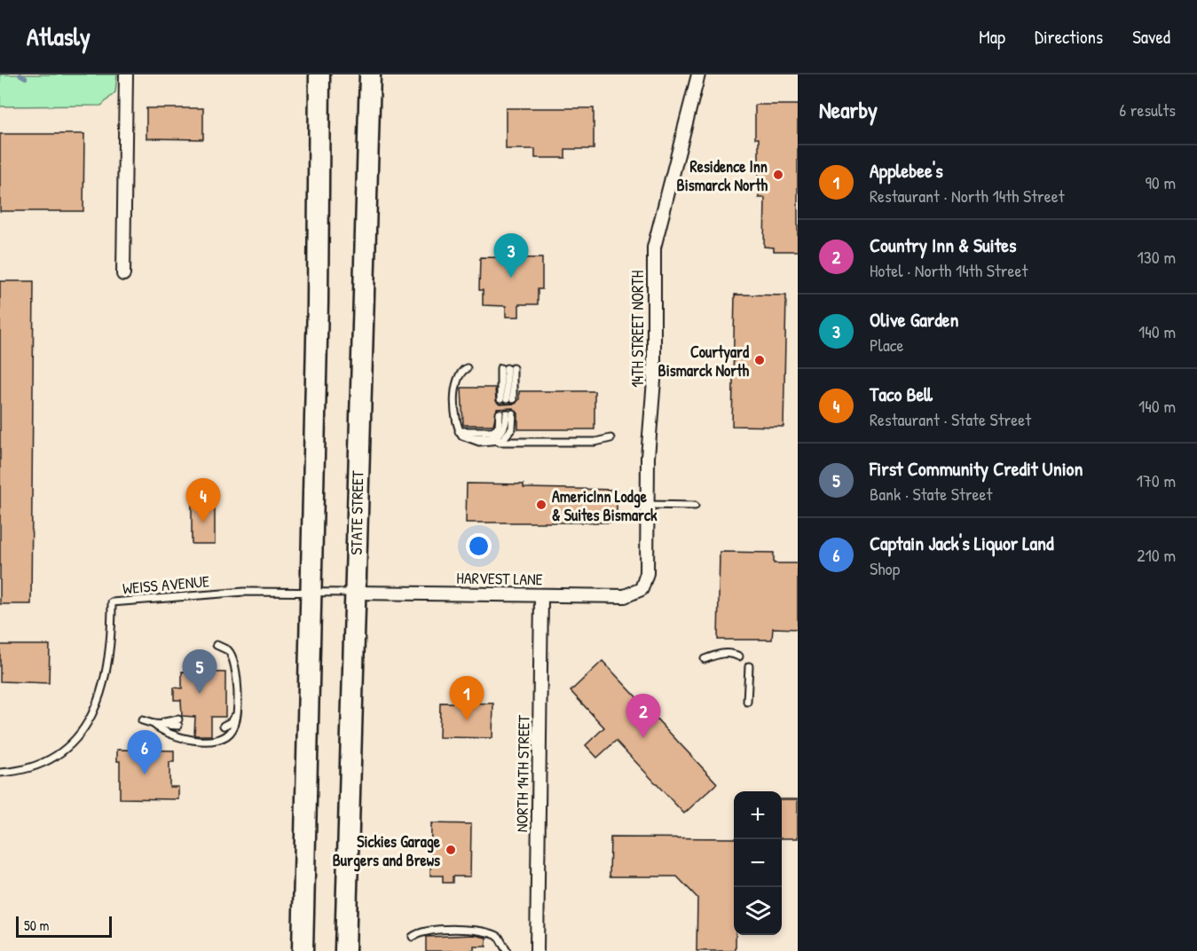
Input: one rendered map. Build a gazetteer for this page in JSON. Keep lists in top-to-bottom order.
{
  "streets": {
    "highway": ["STATE STREET"],
    "street": ["14TH STREET NORTH", "HARVEST LANE", "NORTH 14TH STREET"],
    "lane": ["WEISS AVENUE"]
  },
  "crossings": [
    ["14TH STREET NORTH", "HARVEST LANE"],
    ["STATE STREET", "HARVEST LANE"],
    ["STATE STREET", "WEISS AVENUE"],
    ["HARVEST LANE", "WEISS AVENUE"],
    ["HARVEST LANE", "NORTH 14TH STREET"]
  ],
  "places": [
    "Residence Inn Bismarck North",
    "Courtyard Bismarck North",
    "AmericInn Lodge & Suites Bismarck",
    "Sickies Garage Burgers and Brews"
  ],
  "scale_bar": "50 m",
  "page": {
    "header": "Atlasly",
    "nav": ["Map", "Directions", "Saved"],
    "heading": ["Nearby", "6 results"],
    "list": [
      {
        "mark": "1",
        "name": "Applebee's",
        "note": "Restaurant · North 14th Street",
        "value": "90 m"
      },
      {
        "mark": "2",
        "name": "Country Inn & Suites",
        "note": "Hotel · North 14th Street",
        "value": "130 m"
      },
      {
        "mark": "3",
        "name": "Olive Garden",
        "note": "Place",
        "value": "140 m"
      },
      {
        "mark": "4",
        "name": "Taco Bell",
        "note": "Restaurant · State Street",
        "value": "140 m"
      },
      {
        "mark": "5",
        "name": "First Community Credit Union",
        "note": "Bank · State Street",
        "value": "170 m"
      },
      {
        "mark": "6",
        "name": "Captain Jack's Liquor Land",
        "note": "Shop",
        "value": "210 m"
      }
    ],
    "pins": [
      "3",
      "4",
      "5",
      "1",
      "2",
      "6"
    ],
    "map_buttons": ["+", "−"],
    "scale": "50 m"
  }
}
